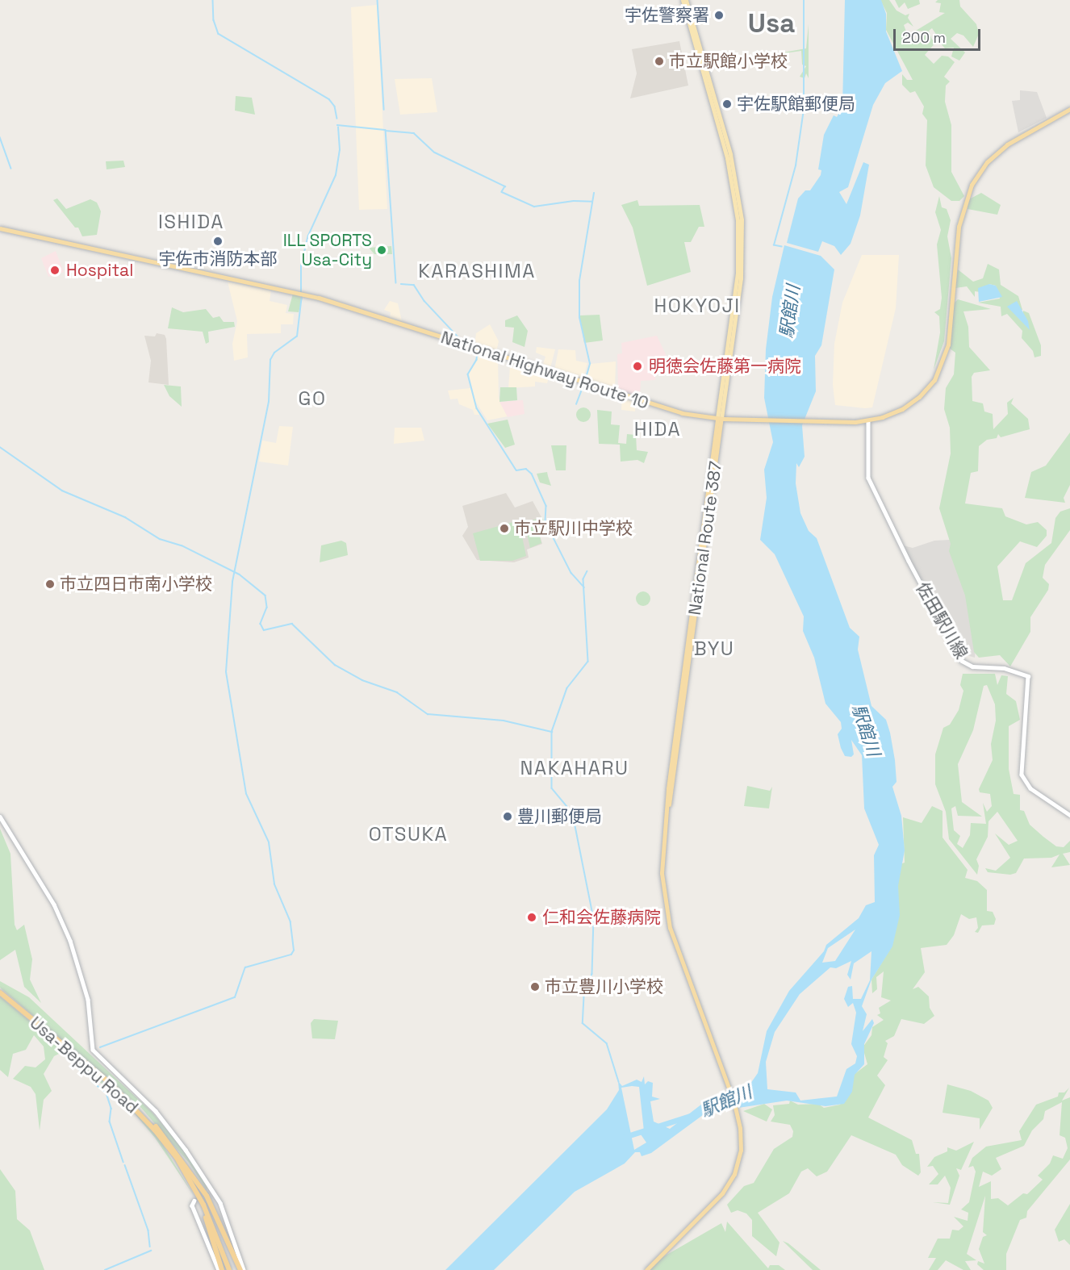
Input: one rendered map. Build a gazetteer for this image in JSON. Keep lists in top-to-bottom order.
{
  "streets": {
    "highway": ["National Highway Route 10", "National Route 387", "Usa-Beppu Road"],
    "main road": ["佐田駅川線"]
  },
  "crossings": [
    ["National Highway Route 10", "National Route 387"],
    ["National Highway Route 10", "佐田駅川線"]
  ],
  "districts": [
    "Usa",
    "ISHIDA",
    "KARASHIMA",
    "HOKYOJI",
    "GO",
    "HIDA",
    "BYU",
    "NAKAHARU",
    "OTSUKA"
  ],
  "water": ["駅館川"],
  "places": [
    "宇佐警察署",
    "市立駅館小学校",
    "宇佐駅館郵便局",
    "宇佐市消防本部",
    "ILL SPORTS Usa-City",
    "Hospital",
    "明徳会佐藤第一病院",
    "市立駅川中学校",
    "市立四日市南小学校",
    "豊川郵便局",
    "仁和会佐藤病院",
    "市立豊川小学校"
  ],
  "scale_bar": "200 m"
}
